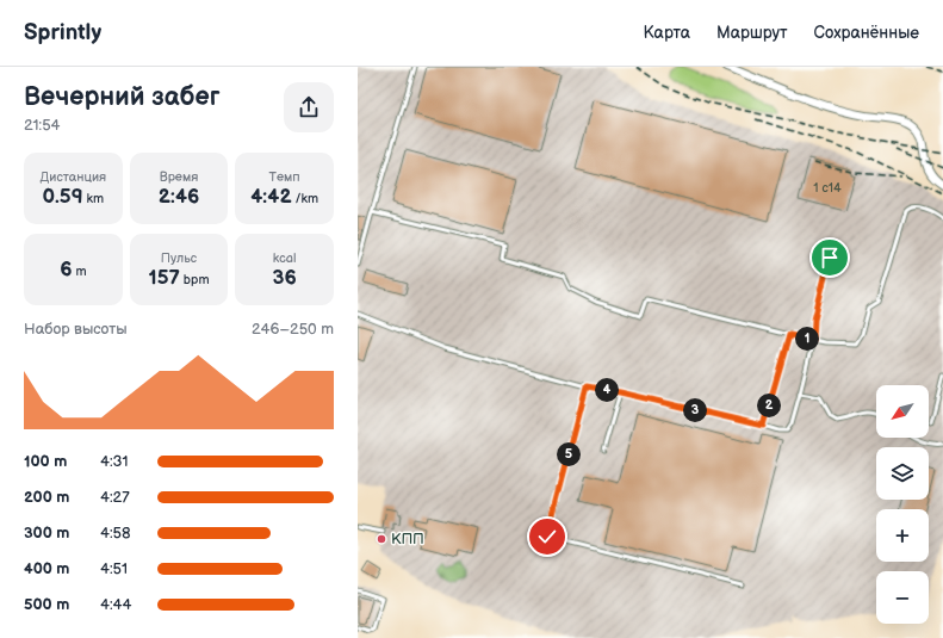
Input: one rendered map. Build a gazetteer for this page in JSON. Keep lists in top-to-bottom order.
{
  "places": ["КПП"],
  "house_numbers": ["1 с14"],
  "north": "bottom left",
  "page": {
    "header": "Sprintly",
    "nav": ["Карта", "Маршрут", "Сохранённые"],
    "heading": ["Вечерний забег", "21:54"],
    "stats": [
      ["Дистанция", "0.59 km"],
      ["Время", "2:46"],
      ["Темп", "4:42 /km"],
      ["6 m"],
      ["Пульс", "157 bpm"],
      ["kcal", "36"]
    ],
    "chart": ["Набор высоты", "246–250 m"],
    "pins": [
      "1",
      "4",
      "2",
      "3",
      "5"
    ],
    "map_buttons": ["+", "−"],
    "list": [
      {
        "name": "100 m",
        "note": "4:31"
      },
      {
        "name": "200 m",
        "note": "4:27"
      },
      {
        "name": "300 m",
        "note": "4:58"
      },
      {
        "name": "400 m",
        "note": "4:51"
      },
      {
        "name": "500 m",
        "note": "4:44"
      }
    ]
  }
}
